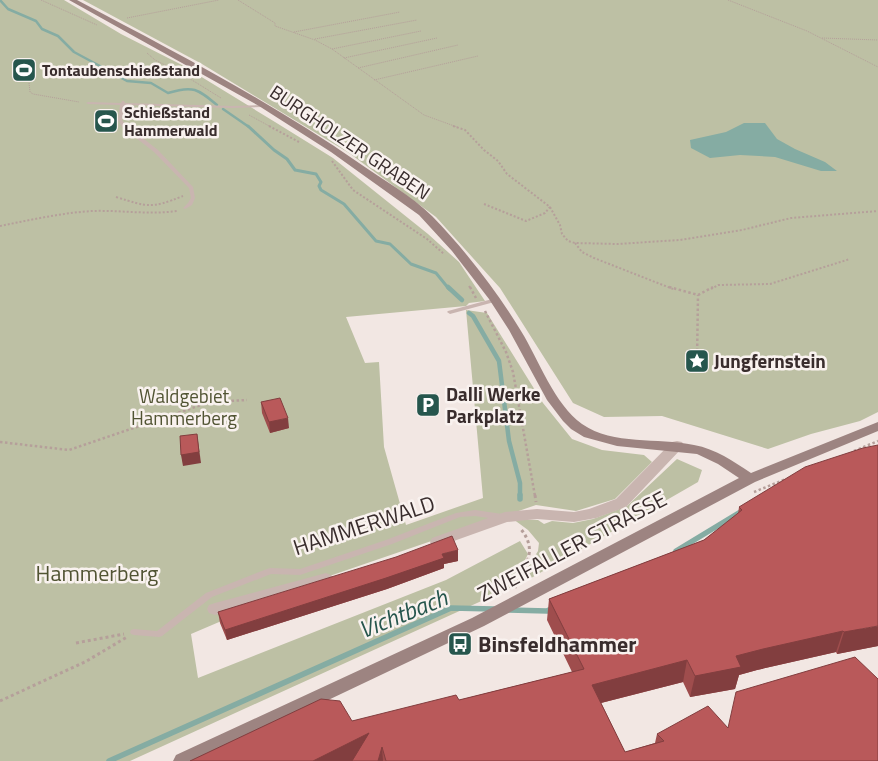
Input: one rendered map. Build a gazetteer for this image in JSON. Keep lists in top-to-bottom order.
{
  "streets": {
    "main road": ["BURGHOLZER GRABEN", "ZWEIFALLER STRASSE"],
    "street": ["HAMMERWALD"]
  },
  "crossings": [
    ["BURGHOLZER GRABEN", "HAMMERWALD"],
    ["BURGHOLZER GRABEN", "ZWEIFALLER STRASSE"]
  ],
  "water": ["Vichtbach"],
  "parks": ["Waldgebiet Hammerberg", "Hammerberg"],
  "places": {
    "sports": ["Tontaubenschießstand", "Schießstand Hammerwald"],
    "place": ["Jungfernstein"],
    "parking": ["Dalli Werke Parkplatz"],
    "bus stop": ["Binsfeldhammer"]
  }
}
